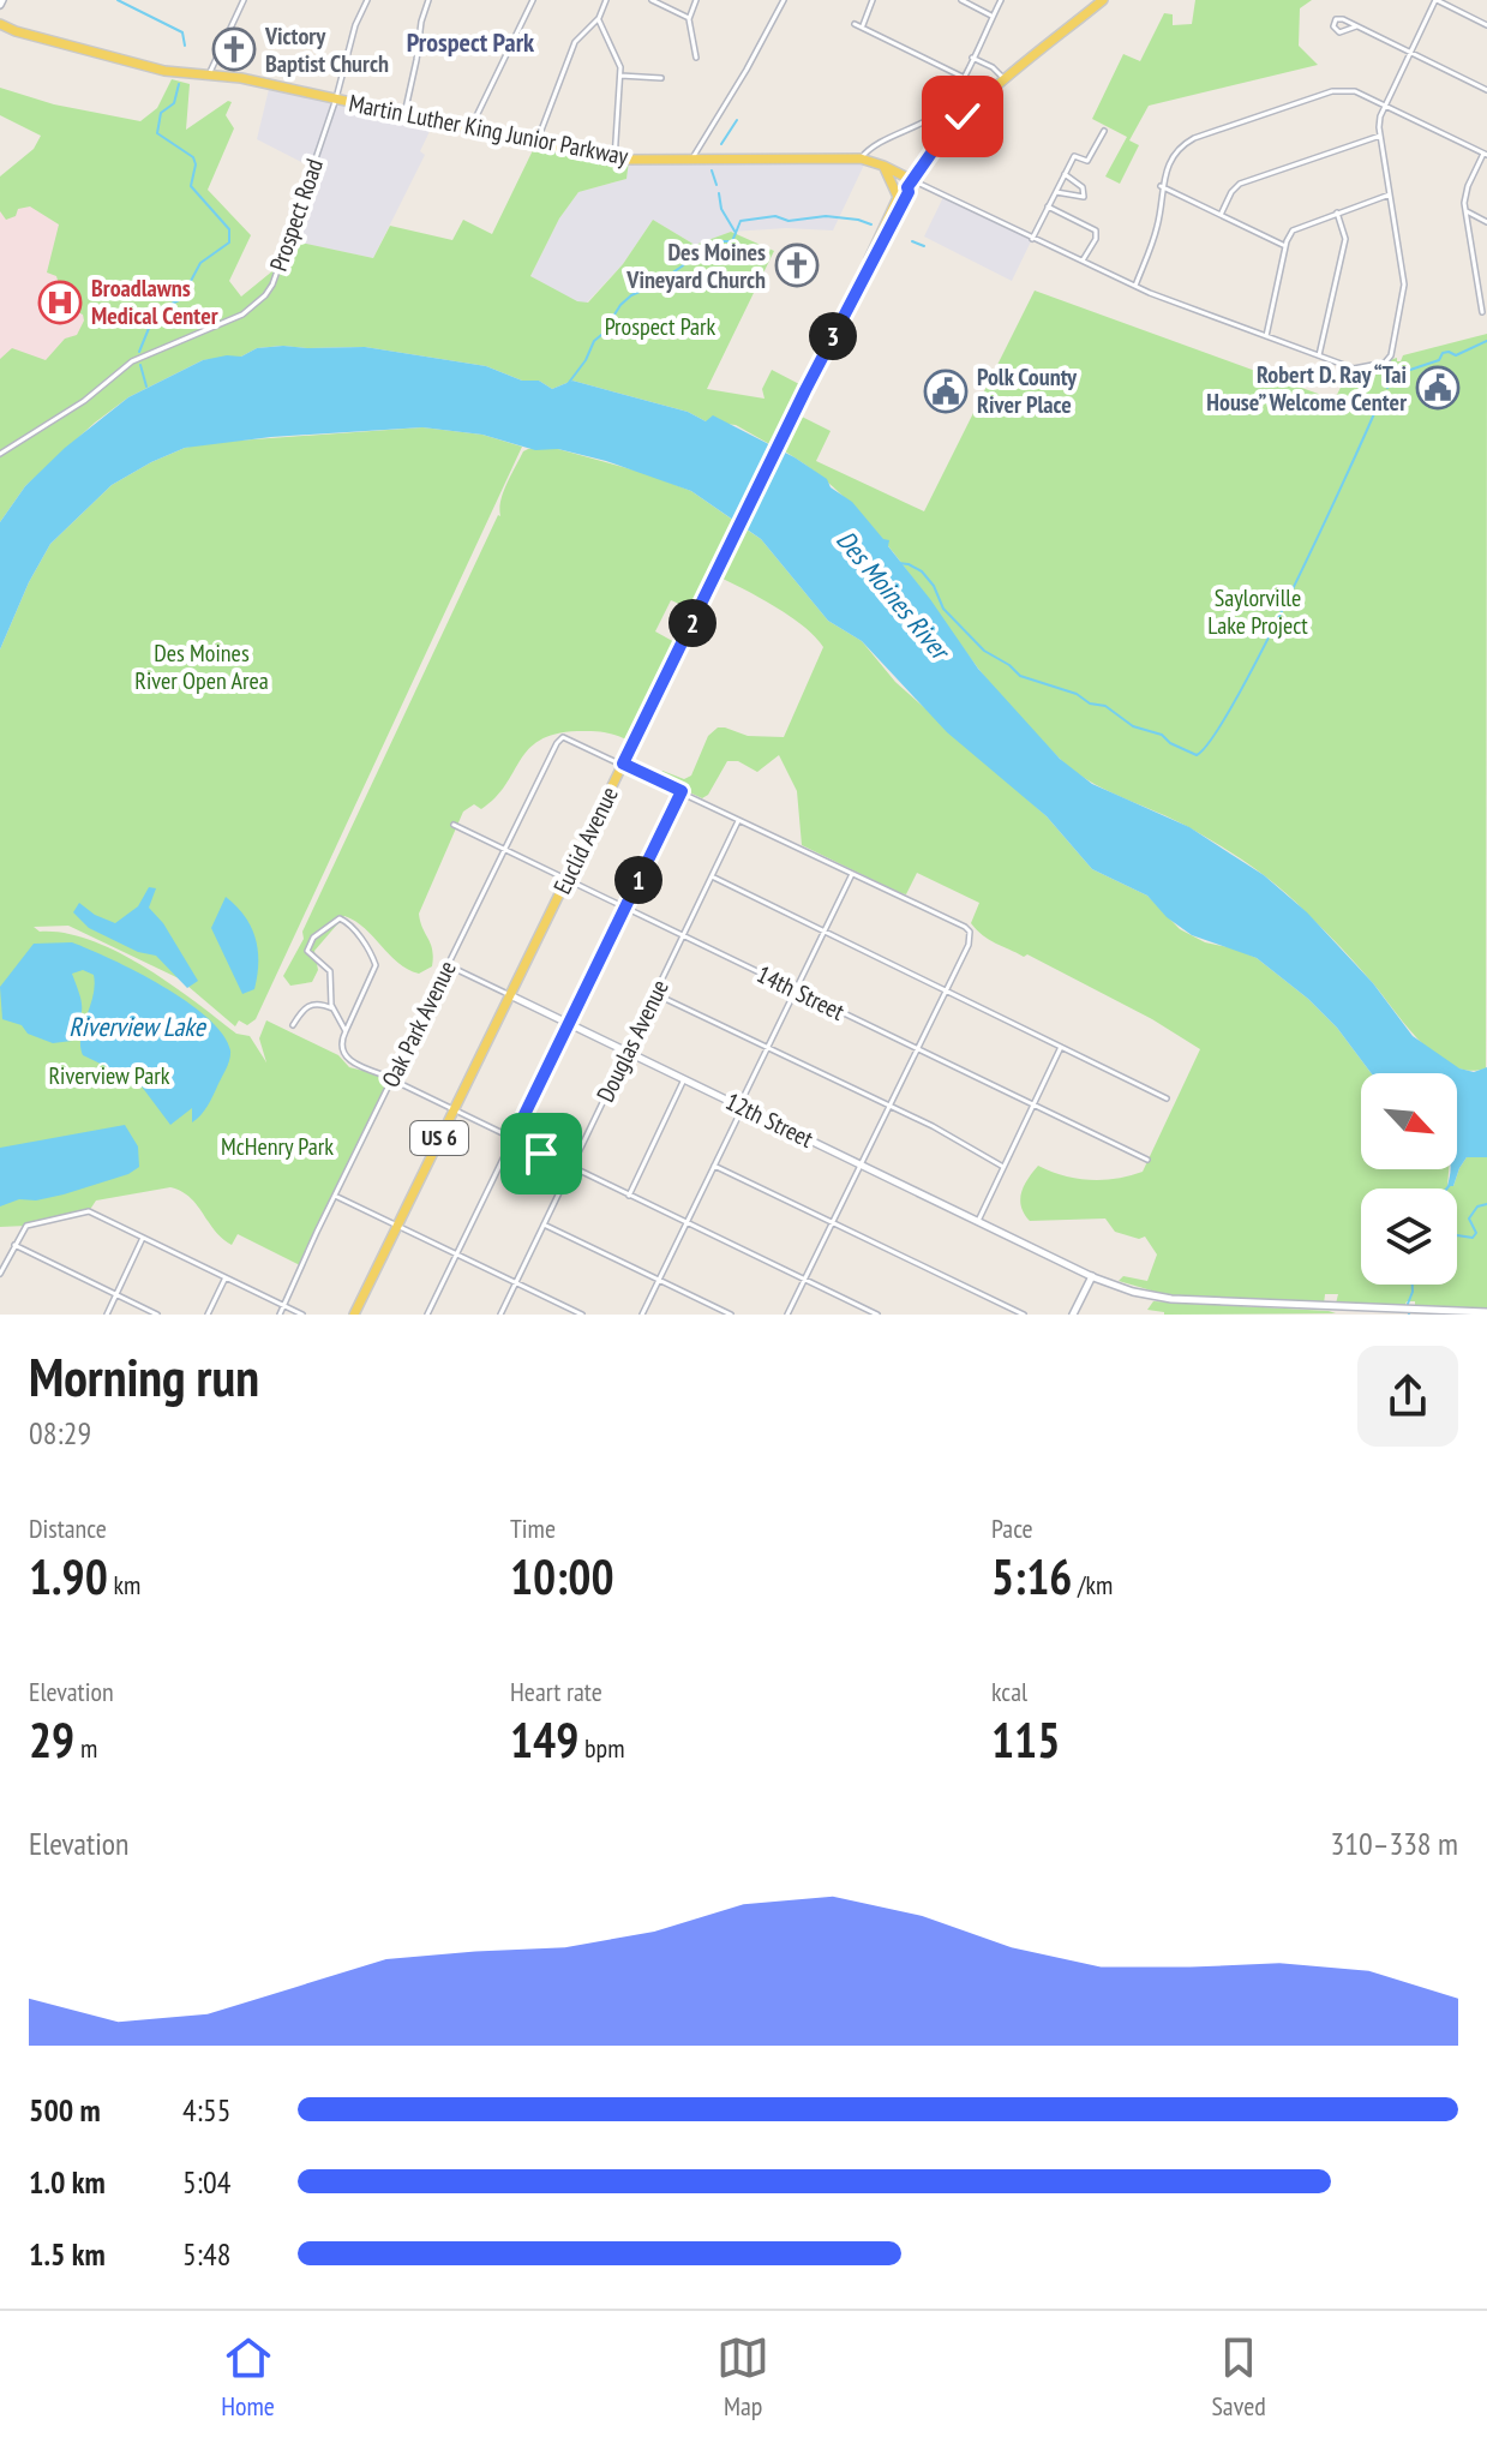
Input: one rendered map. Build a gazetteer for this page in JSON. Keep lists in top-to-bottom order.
{
  "streets": {
    "main road": [
      "Martin Luther King Junior Parkway",
      "Euclid Avenue",
      "12th Street",
      "US 6"
    ],
    "street": [
      "Prospect Road",
      "14th Street",
      "Oak Park Avenue",
      "Douglas Avenue"
    ]
  },
  "crossings": [
    ["Martin Luther King Junior Parkway", "Prospect Road"],
    ["Martin Luther King Junior Parkway", "Euclid Avenue"],
    ["Martin Luther King Junior Parkway", "US 6"],
    ["Euclid Avenue", "14th Street"],
    ["Euclid Avenue", "Oak Park Avenue"],
    ["Euclid Avenue", "12th Street"],
    ["Euclid Avenue", "US 6"],
    ["14th Street", "Oak Park Avenue"],
    ["14th Street", "Douglas Avenue"],
    ["Oak Park Avenue", "12th Street"],
    ["Douglas Avenue", "12th Street"]
  ],
  "districts": ["Prospect Park"],
  "water": ["Des Moines River", "Riverview Lake"],
  "parks": [
    "Prospect Park",
    "Saylorville Lake Project",
    "Des Moines River Open Area",
    "Riverview Park",
    "McHenry Park"
  ],
  "places": {
    "church": ["Victory Baptist Church", "Des Moines Vineyard Church"],
    "hospital": ["Broadlawns Medical Center"],
    "public building": ["Robert D. Ray “Tai House” Welcome Center", "Polk County River Place"]
  },
  "north": "bottom right",
  "page": {
    "pins": ["3", "2", "1"],
    "heading": ["Morning run", "08:29"],
    "stats": [
      ["Distance", "1.90 km"],
      ["Time", "10:00"],
      ["Pace", "5:16 /km"],
      ["Elevation", "29 m"],
      ["Heart rate", "149 bpm"],
      ["kcal", "115"]
    ],
    "chart": ["Elevation", "310–338 m"],
    "list": [
      {
        "name": "500 m",
        "note": "4:55"
      },
      {
        "name": "1.0 km",
        "note": "5:04"
      },
      {
        "name": "1.5 km",
        "note": "5:48"
      }
    ],
    "tabs": ["Home", "Map", "Saved"]
  }
}
